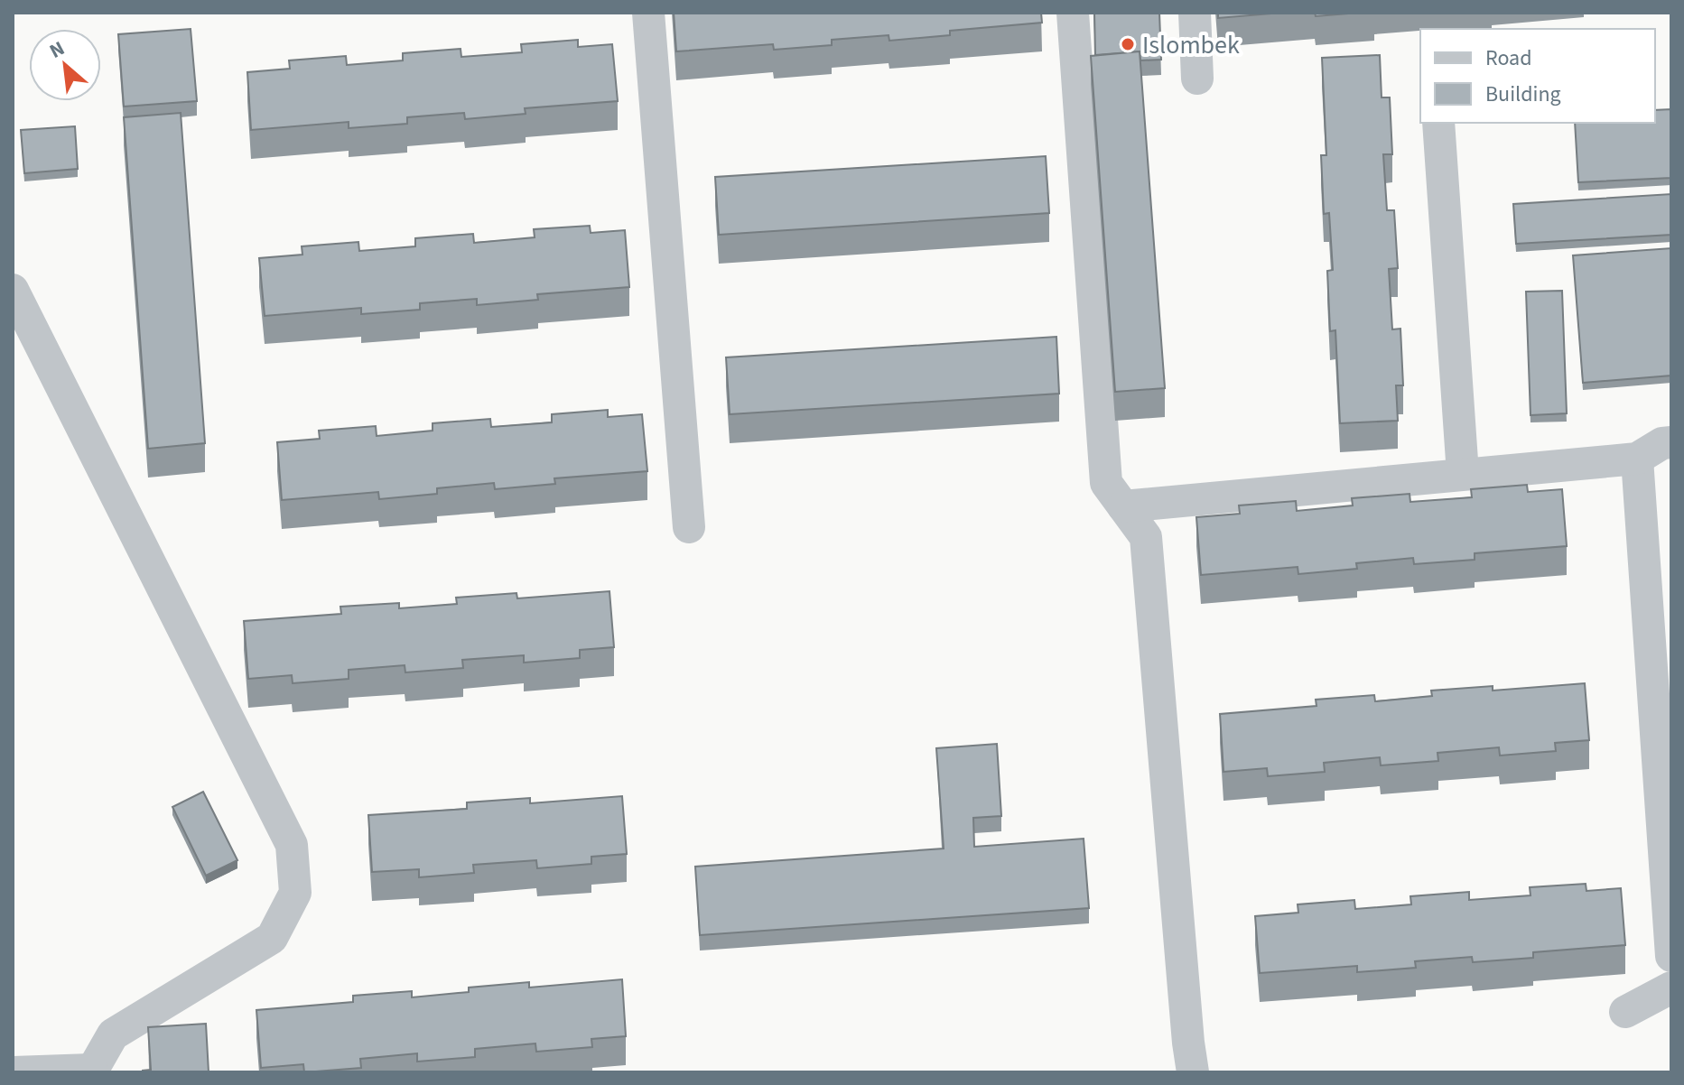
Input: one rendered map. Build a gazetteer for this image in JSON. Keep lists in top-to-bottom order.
{
  "places": ["Islombek"],
  "legend": ["Road", "Building"],
  "north": "top left"
}
